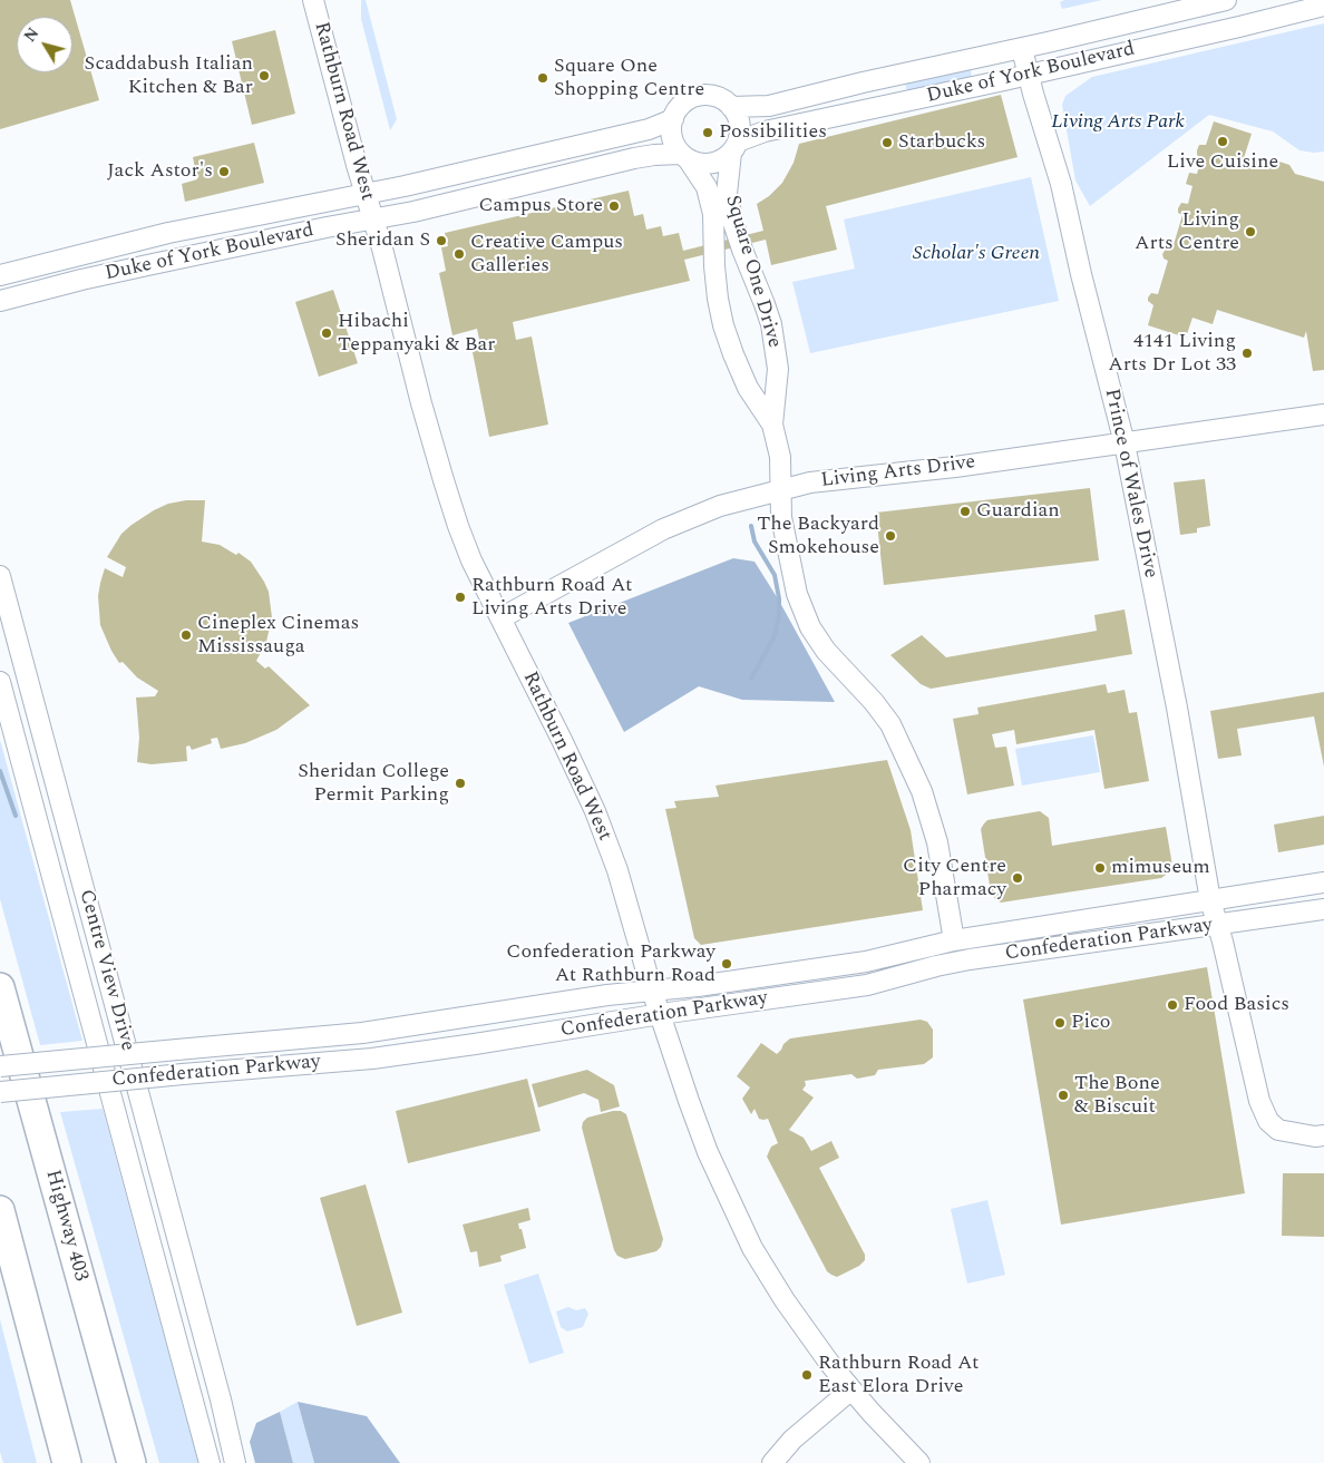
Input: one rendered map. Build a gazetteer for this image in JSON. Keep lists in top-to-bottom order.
{
  "streets": {
    "highway": ["Highway 403"],
    "street": [
      "Duke of York Boulevard",
      "Rathburn Road West",
      "Square One Drive",
      "Living Arts Drive",
      "Prince of Wales Drive",
      "Confederation Parkway",
      "Centre View Drive"
    ]
  },
  "crossings": [
    ["Duke of York Boulevard", "Rathburn Road West"],
    ["Duke of York Boulevard", "Square One Drive"],
    ["Duke of York Boulevard", "Prince of Wales Drive"],
    ["Rathburn Road West", "Living Arts Drive"],
    ["Rathburn Road West", "Confederation Parkway"],
    ["Square One Drive", "Living Arts Drive"],
    ["Square One Drive", "Confederation Parkway"],
    ["Living Arts Drive", "Prince of Wales Drive"],
    ["Prince of Wales Drive", "Confederation Parkway"]
  ],
  "parks": ["Living Arts Park", "Scholar's Green"],
  "places": [
    "Scaddabush Italian Kitchen & Bar",
    "Square One Shopping Centre",
    "Possibilities",
    "Live Cuisine",
    "Starbucks",
    "Jack Astor's",
    "Campus Store",
    "Living Arts Centre",
    "Sheridan S",
    "Creative Campus Galleries",
    "Hibachi Teppanyaki & Bar",
    "4141 Living Arts Dr Lot 33",
    "Guardian",
    "The Backyard Smokehouse",
    "Rathburn Road At Living Arts Drive",
    "Cineplex Cinemas Mississauga",
    "Sheridan College Permit Parking",
    "mimuseum",
    "City Centre Pharmacy",
    "Confederation Parkway At Rathburn Road",
    "Food Basics",
    "Pico",
    "The Bone & Biscuit",
    "Rathburn Road At East Elora Drive"
  ],
  "north": "top left"
}
